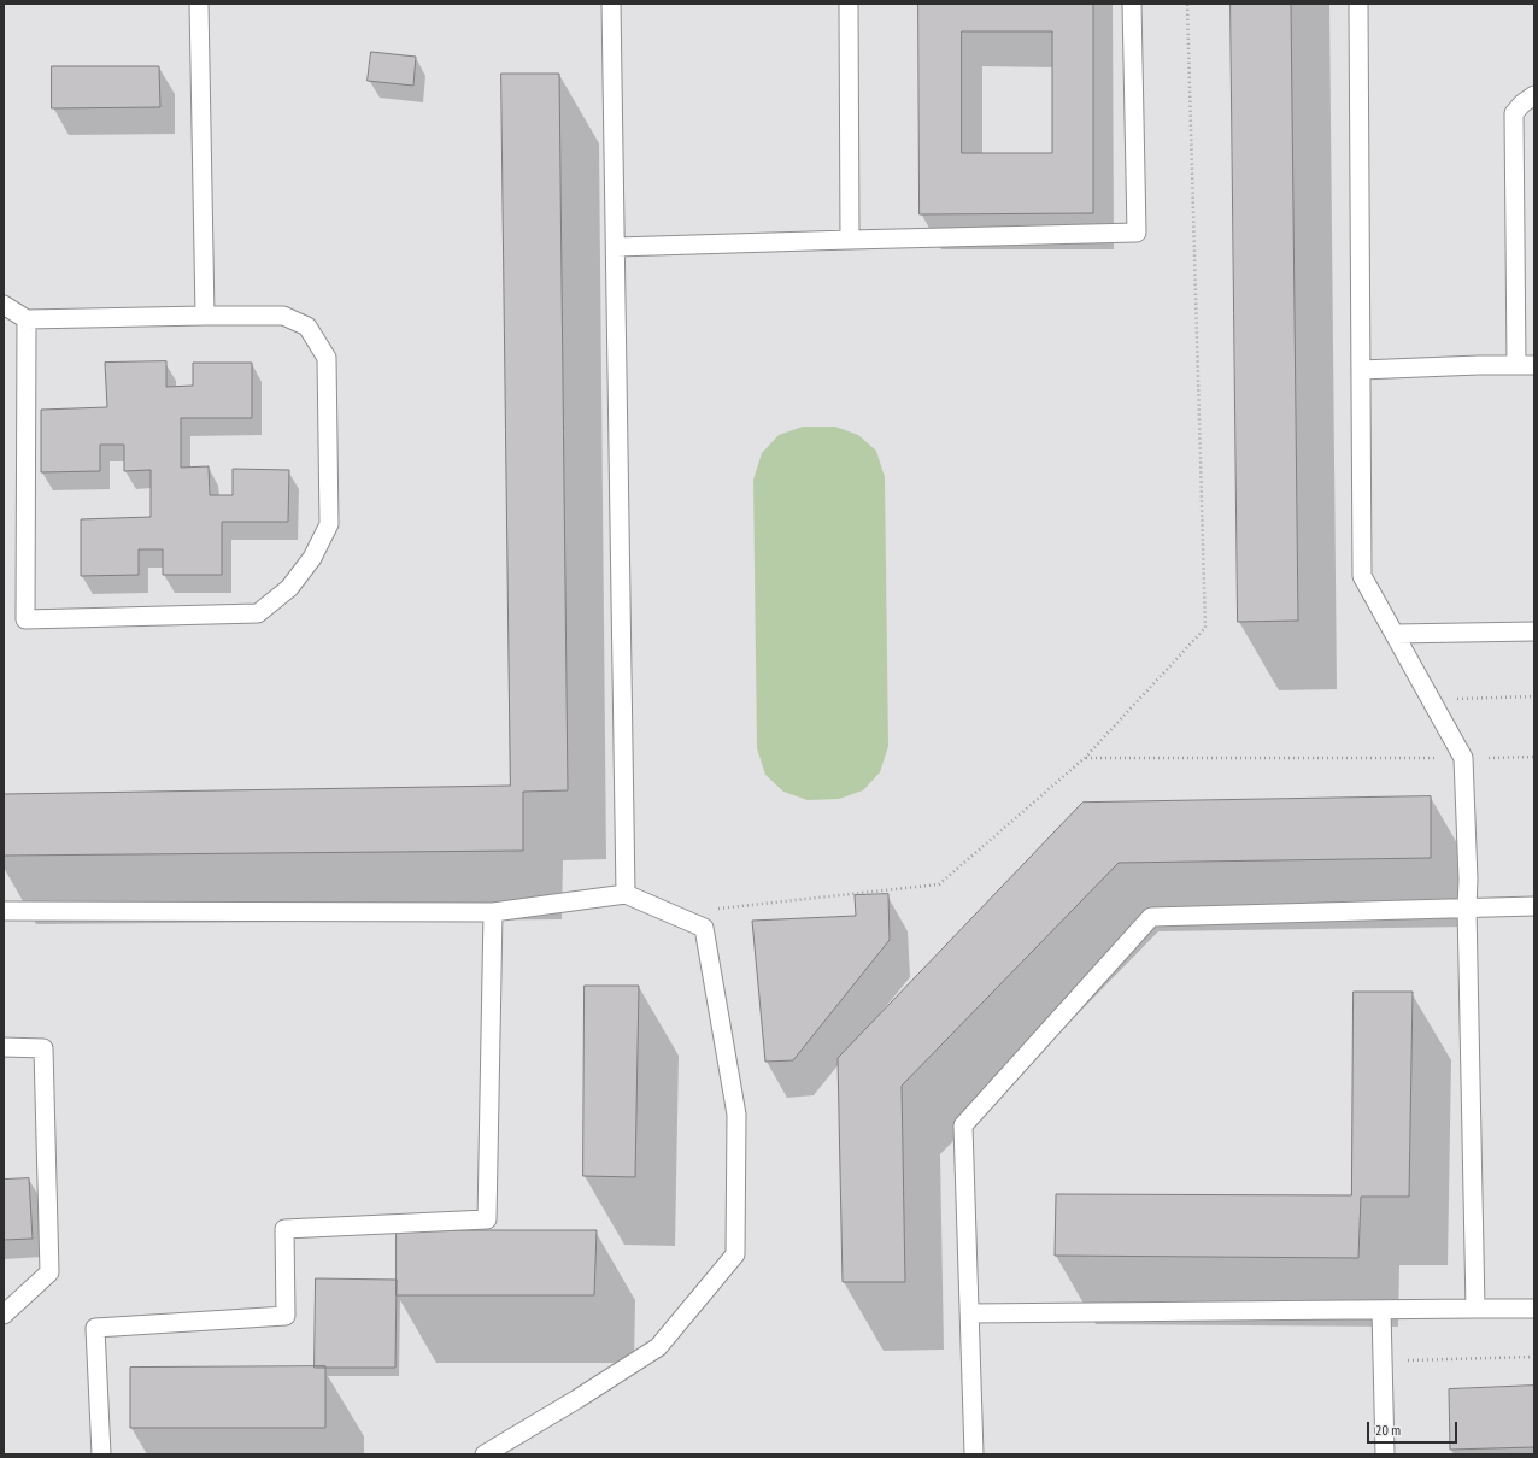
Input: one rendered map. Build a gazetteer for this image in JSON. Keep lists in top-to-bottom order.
{
  "scale_bar": "20 m"
}
